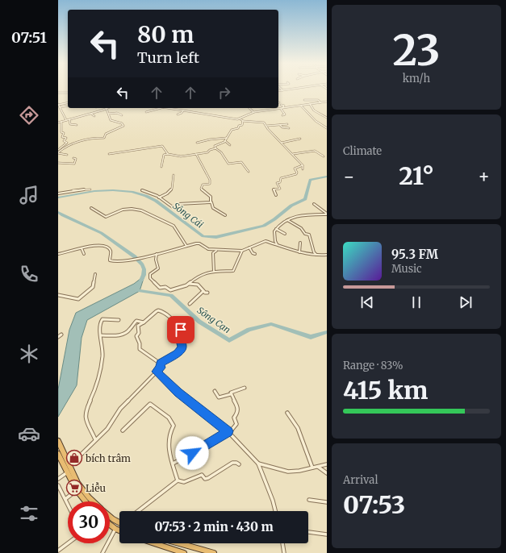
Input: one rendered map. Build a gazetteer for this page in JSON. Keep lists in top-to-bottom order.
{
  "water": ["Sông Cái", "Sông Cạn"],
  "places": {
    "shop": ["bích trâm"],
    "supermarket": ["Liễu"]
  },
  "page": {
    "tabs": "07:51",
    "tile": [
      ["23", "km/h"],
      "Climate",
      ["Range · 83%", "415 km"],
      ["Arrival", "07:53"]
    ],
    "turn": ["80 m", "Turn left"],
    "heat": ["−", "21°", "+"],
    "song": ["95.3 FM", "Music"],
    "limit": "30",
    "trip": "07:53 · 2 min · 430 m"
  }
}
